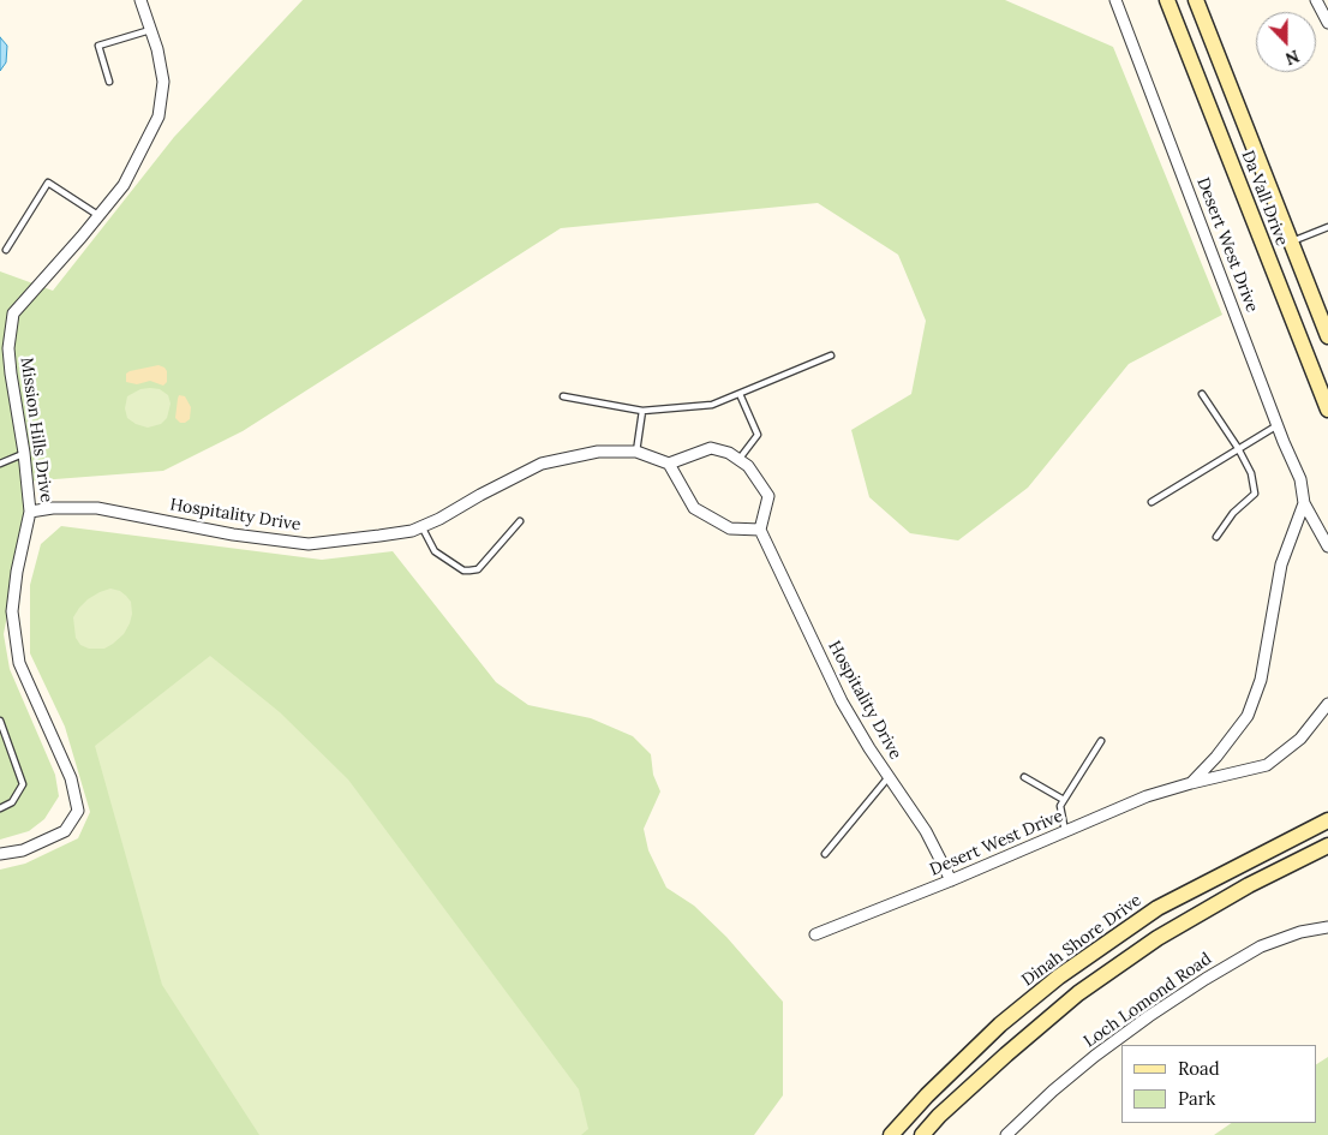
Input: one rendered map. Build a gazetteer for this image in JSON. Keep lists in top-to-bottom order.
{
  "streets": {
    "main road": ["Da Vall Drive", "Dinah Shore Drive"],
    "street": [
      "Desert West Drive",
      "Mission Hills Drive",
      "Hospitality Drive",
      "Loch Lomond Road"
    ]
  },
  "crossings": [
    ["Desert West Drive", "Hospitality Drive"],
    ["Mission Hills Drive", "Hospitality Drive"]
  ],
  "legend": ["Road", "Park"],
  "north": "bottom"
}
